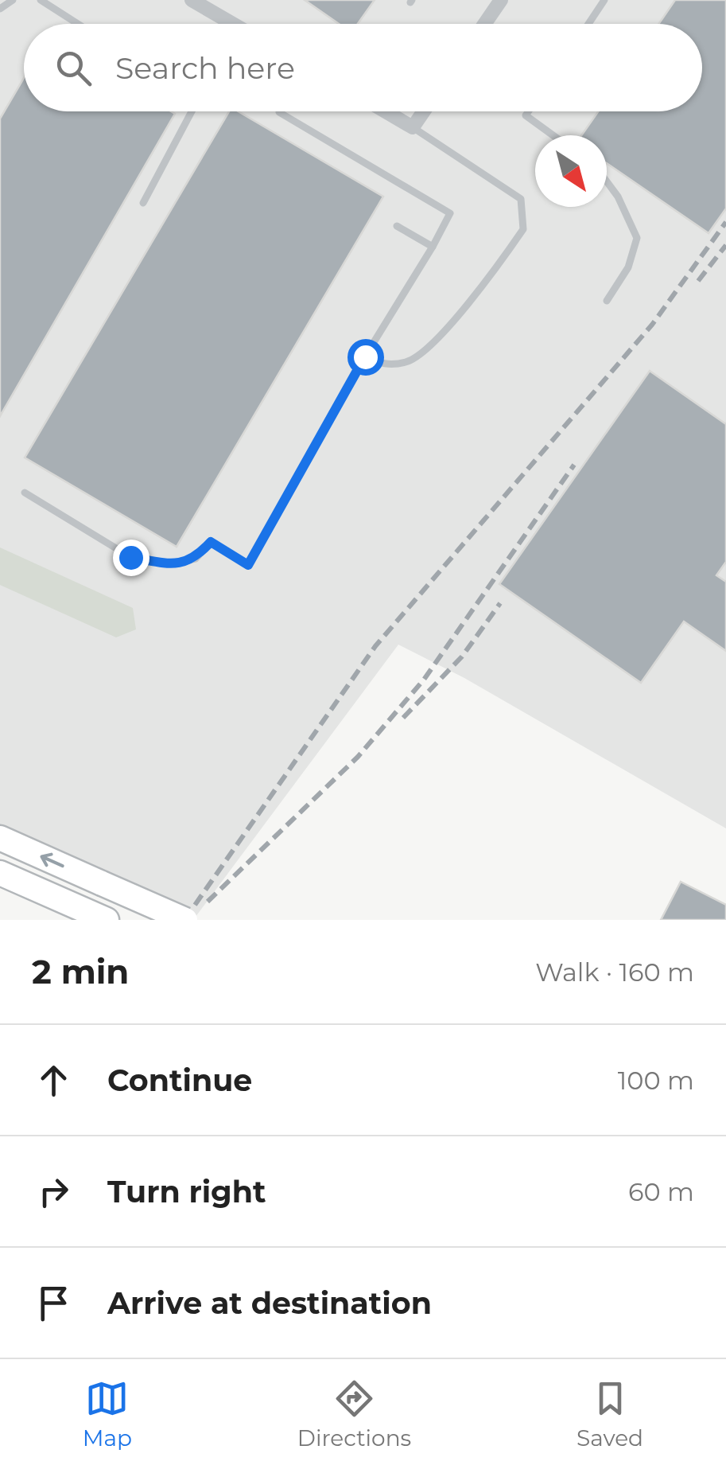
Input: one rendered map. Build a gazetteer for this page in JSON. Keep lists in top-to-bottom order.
{
  "north": "bottom right",
  "page": {
    "search": "Search here",
    "heading": ["2 min", "Walk · 160 m"],
    "list": [
      ["Continue", "100 m"],
      ["Turn right", "60 m"],
      "Arrive at destination"
    ],
    "nav": ["Map", "Directions", "Saved"]
  }
}
